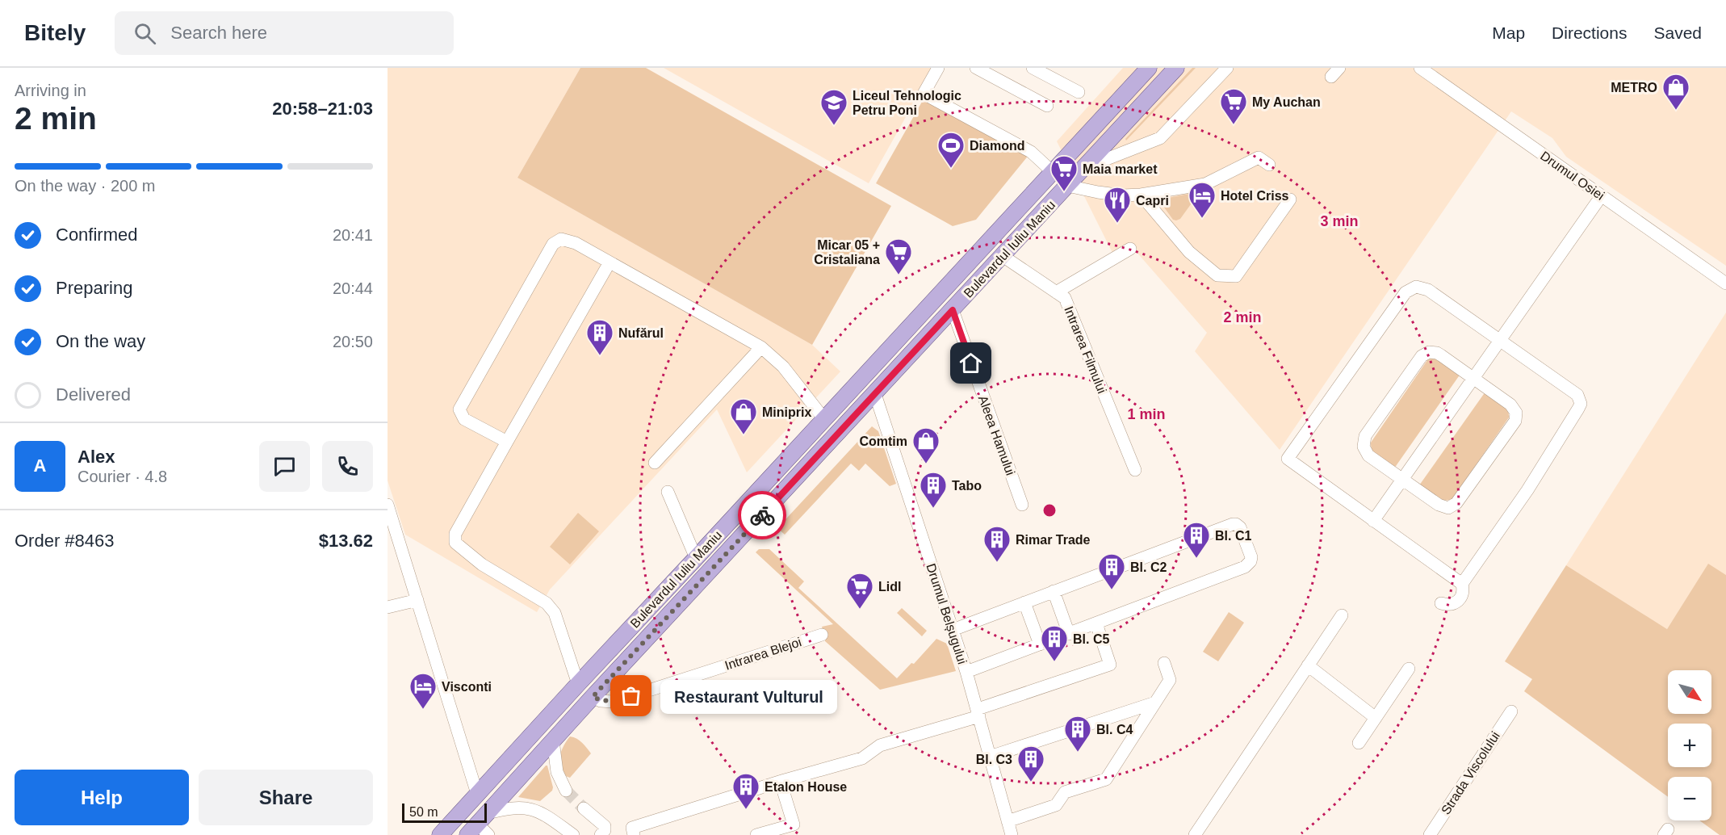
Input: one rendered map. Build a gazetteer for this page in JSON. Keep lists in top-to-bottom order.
{
  "streets": {
    "main road": ["Bulevardul Iuliu Maniu"],
    "street": [
      "Drumul Osiei",
      "Intrarea Filmului",
      "Aleea Hamului",
      "Drumul Belșugului",
      "Intrarea Blejoi",
      "Strada Viscolului"
    ]
  },
  "crossings": [
    ["Bulevardul Iuliu Maniu", "Intrarea Filmului"],
    ["Bulevardul Iuliu Maniu", "Aleea Hamului"],
    ["Bulevardul Iuliu Maniu", "Drumul Belșugului"],
    ["Bulevardul Iuliu Maniu", "Intrarea Blejoi"]
  ],
  "places": {
    "shop": ["METRO", "Miniprix", "Comtim"],
    "supermarket": [
      "My Auchan",
      "Maia market",
      "Micar 05 + Cristaliana",
      "Lidl"
    ],
    "school or university": ["Liceul Tehnologic Petru Poni"],
    "sports": ["Diamond"],
    "hotel": ["Hotel Criss", "Visconti"],
    "restaurant": ["Capri"],
    "building": [
      "Nufărul",
      "Tabo",
      "Bl. C1",
      "Rimar Trade",
      "Bl. C2",
      "Bl. C5",
      "Bl. C4",
      "Bl. C3",
      "Etalon House"
    ],
    "other": ["Restaurant Vulturul"]
  },
  "scale_bar": "50 m",
  "north": "bottom right",
  "page": {
    "header": "Bitely",
    "search": "Search here",
    "nav": ["Map", "Directions", "Saved"],
    "heading": ["2 min", "Arriving in", "20:58–21:03"],
    "panel": [
      "Alex",
      "Courier · 4.8",
      "Order #8463",
      "$13.62"
    ],
    "bar": "On the way · 200 m",
    "list": [
      ["Confirmed", "20:41"],
      ["Preparing", "20:44"],
      ["On the way", "20:50"],
      "Delivered"
    ],
    "round": "A",
    "map_buttons": ["+", "−"],
    "bubble": "Restaurant Vulturul",
    "buttons": ["Help", "Share"],
    "scale": "50 m"
  },
  "rings": ["3 min", "2 min", "1 min"]
}
